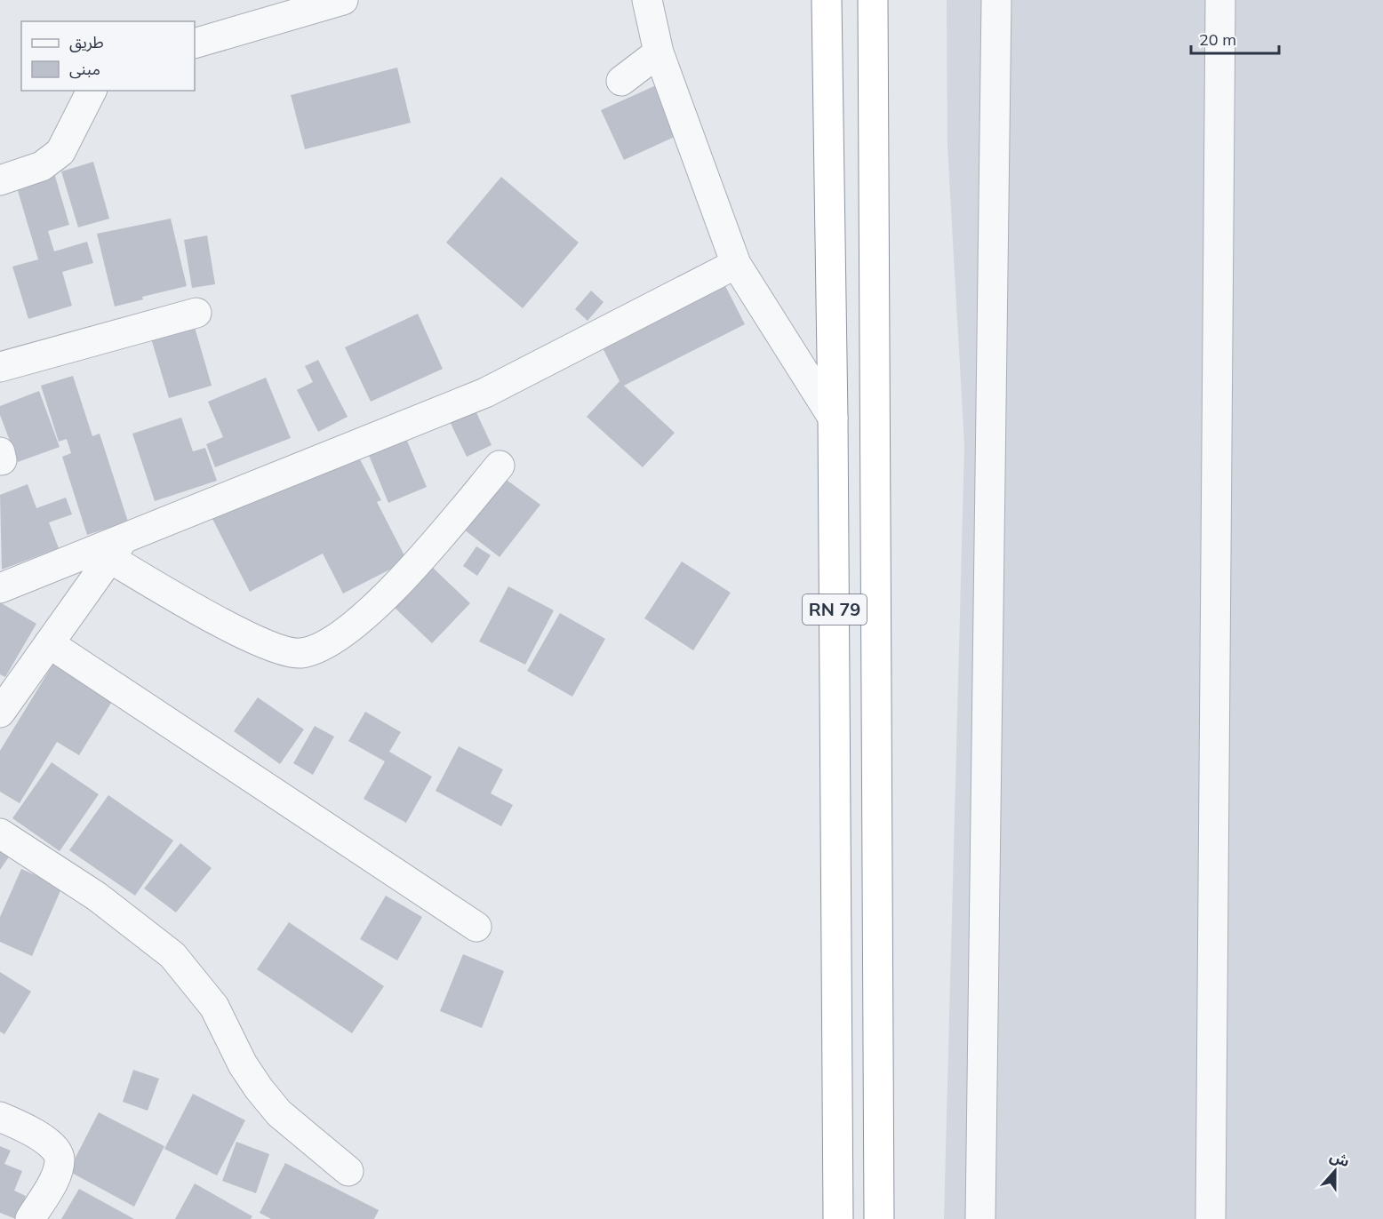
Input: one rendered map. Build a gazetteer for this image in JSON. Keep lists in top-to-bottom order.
{
  "streets": {
    "highway": ["RN 79"]
  },
  "legend": ["طريق", "مبنى"],
  "scale_bar": "20 m",
  "north": "top"
}
